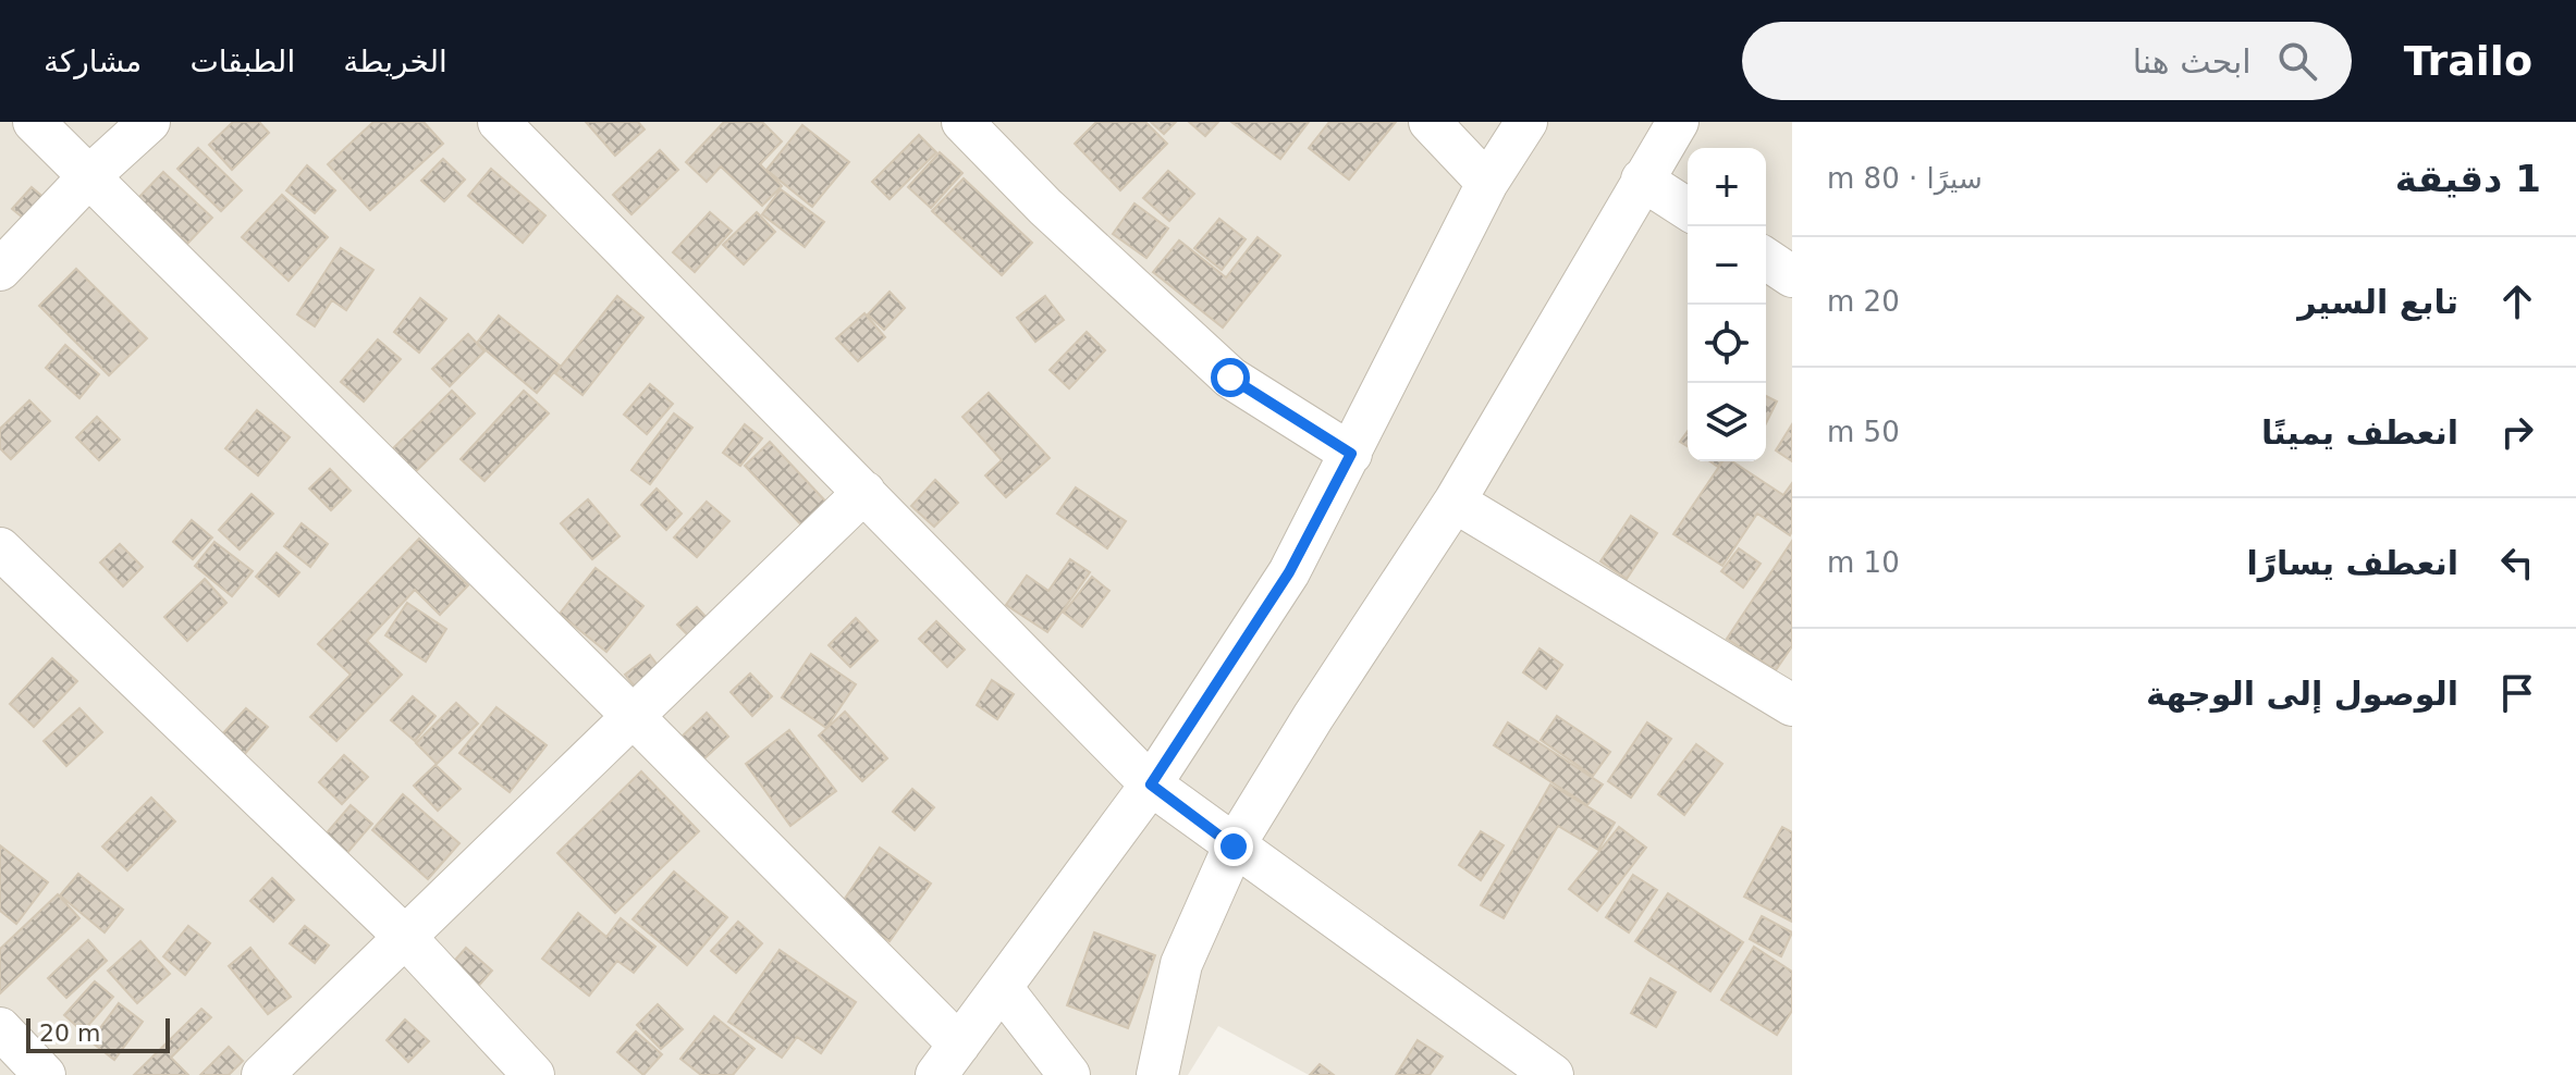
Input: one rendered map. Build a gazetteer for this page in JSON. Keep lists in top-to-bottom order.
{
  "scale_bar": "20 m",
  "page": {
    "header": "Trailo",
    "search": "ابحث هنا",
    "nav": ["الخريطة", "الطبقات", "مشاركة"],
    "heading": ["1 دقيقة", "سيرًا · 80 m"],
    "map_buttons": ["+", "−"],
    "list": [
      ["تابع السير", "20 m"],
      ["انعطف يمينًا", "50 m"],
      ["انعطف يسارًا", "10 m"],
      "الوصول إلى الوجهة"
    ],
    "scale": "20 m"
  }
}
